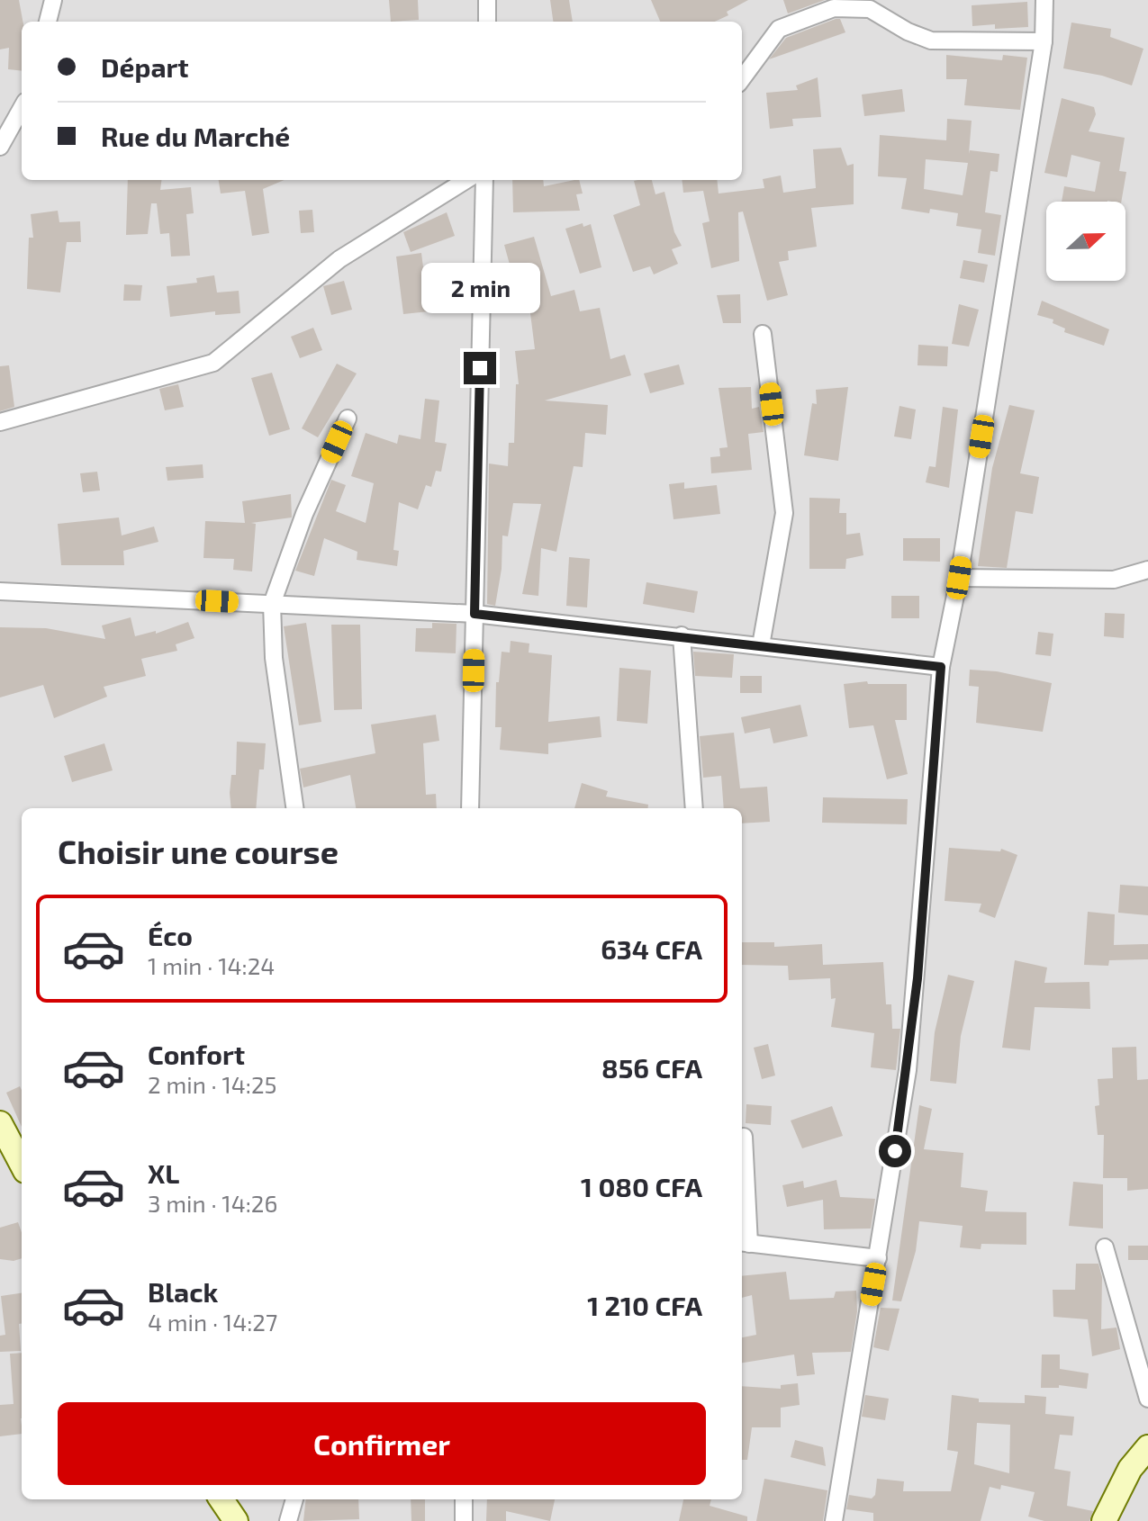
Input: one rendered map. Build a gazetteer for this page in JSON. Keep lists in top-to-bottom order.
{
  "north": "right",
  "page": {
    "banner": ["Départ", "Rue du Marché"],
    "bubble": "2 min",
    "heading": "Choisir une course",
    "list": [
      {
        "name": "Éco",
        "note": "1 min · 14:24",
        "value": "634 CFA"
      },
      {
        "name": "Confort",
        "note": "2 min · 14:25",
        "value": "856 CFA"
      },
      {
        "name": "XL",
        "note": "3 min · 14:26",
        "value": "1 080 CFA"
      },
      {
        "name": "Black",
        "note": "4 min · 14:27",
        "value": "1 210 CFA"
      }
    ],
    "buttons": "Confirmer"
  }
}
